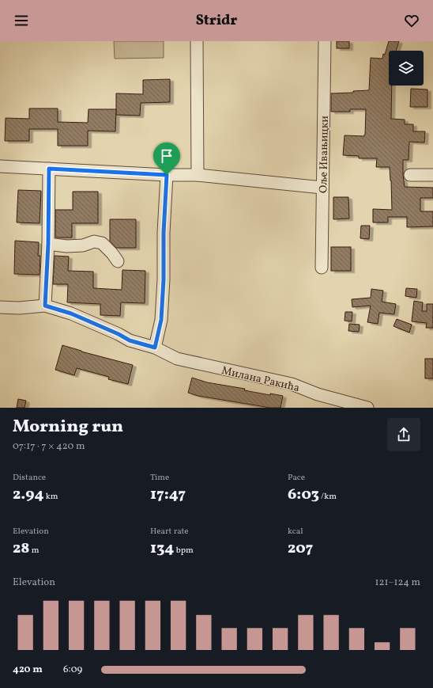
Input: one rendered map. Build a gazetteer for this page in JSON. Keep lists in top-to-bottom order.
{
  "streets": {
    "street": ["Оље Ивањицки", "Милана Ракића"]
  },
  "page": {
    "header": "Stridr",
    "heading": ["Morning run", "07:17 · 7 × 420 m"],
    "stats": [
      ["Distance", "2.94 km"],
      ["Time", "17:47"],
      ["Pace", "6:03 /km"],
      ["Elevation", "28 m"],
      ["Heart rate", "134 bpm"],
      ["kcal", "207"]
    ],
    "chart": ["Elevation", "121–124 m"],
    "list": [
      {
        "name": "420 m",
        "note": "6:09"
      }
    ]
  }
}
